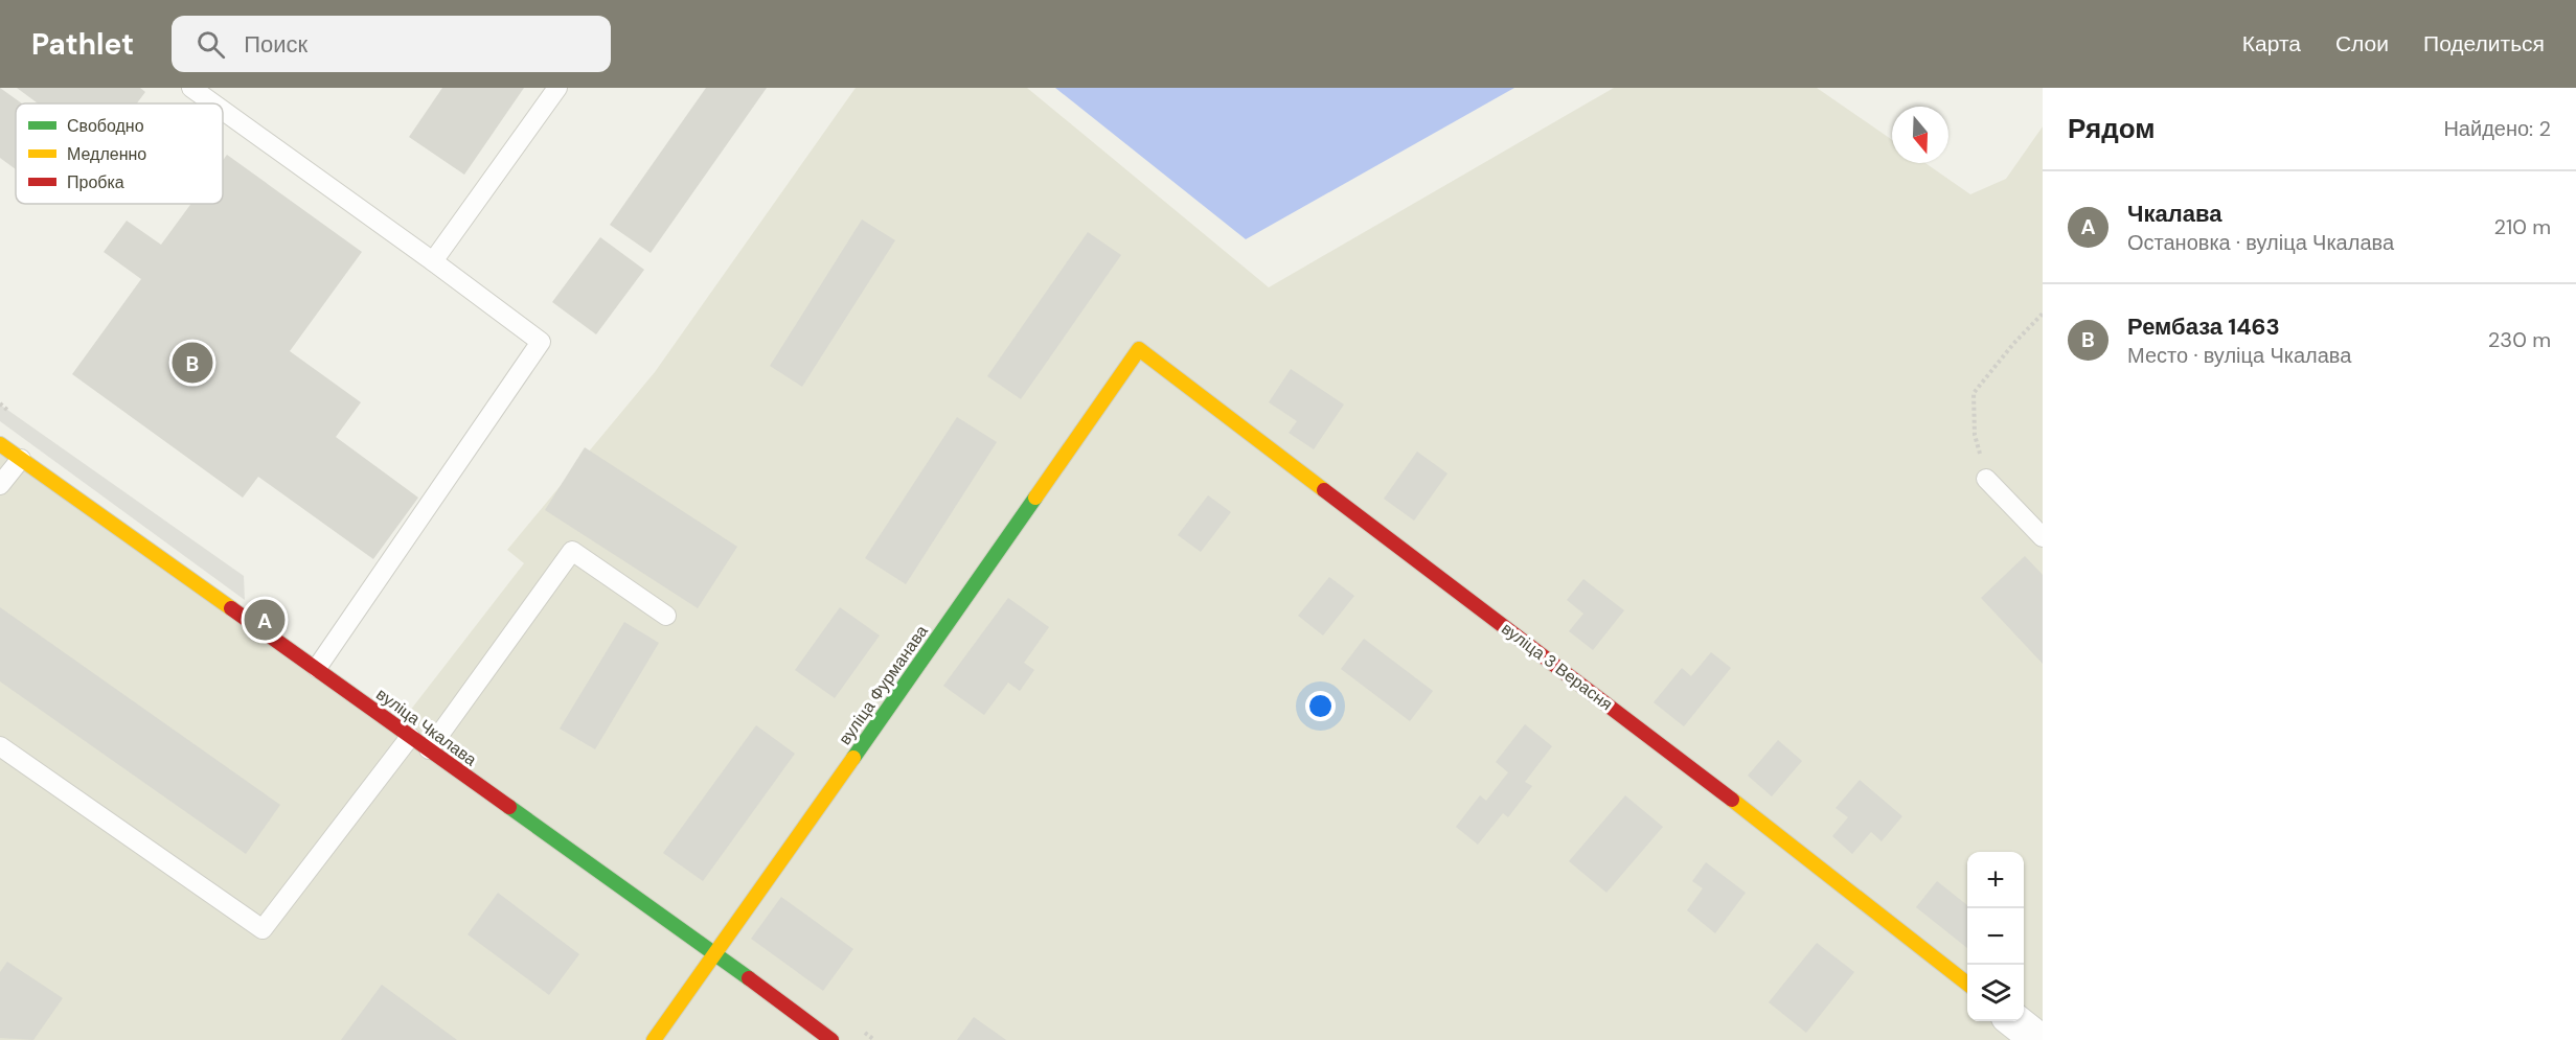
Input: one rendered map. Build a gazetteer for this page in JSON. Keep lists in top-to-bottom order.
{
  "streets": {
    "street": ["вуліца 3 Верасня", "вуліца Фурманава", "вуліца Чкалава"]
  },
  "crossings": [
    ["вуліца 3 Верасня", "вуліца Фурманава"],
    ["вуліца Фурманава", "вуліца Чкалава"]
  ],
  "legend": ["Свободно", "Медленно", "Пробка"],
  "north": "bottom",
  "page": {
    "header": "Pathlet",
    "search": "Поиск",
    "nav": ["Карта", "Слои", "Поделиться"],
    "heading": ["Рядом", "Найдено: 2"],
    "list": [
      {
        "mark": "A",
        "name": "Чкалава",
        "note": "Остановка · вуліца Чкалава",
        "value": "210 m"
      },
      {
        "mark": "B",
        "name": "Рембаза 1463",
        "note": "Место · вуліца Чкалава",
        "value": "230 m"
      }
    ],
    "pins": ["B", "A"],
    "map_buttons": ["+", "−"]
  }
}
